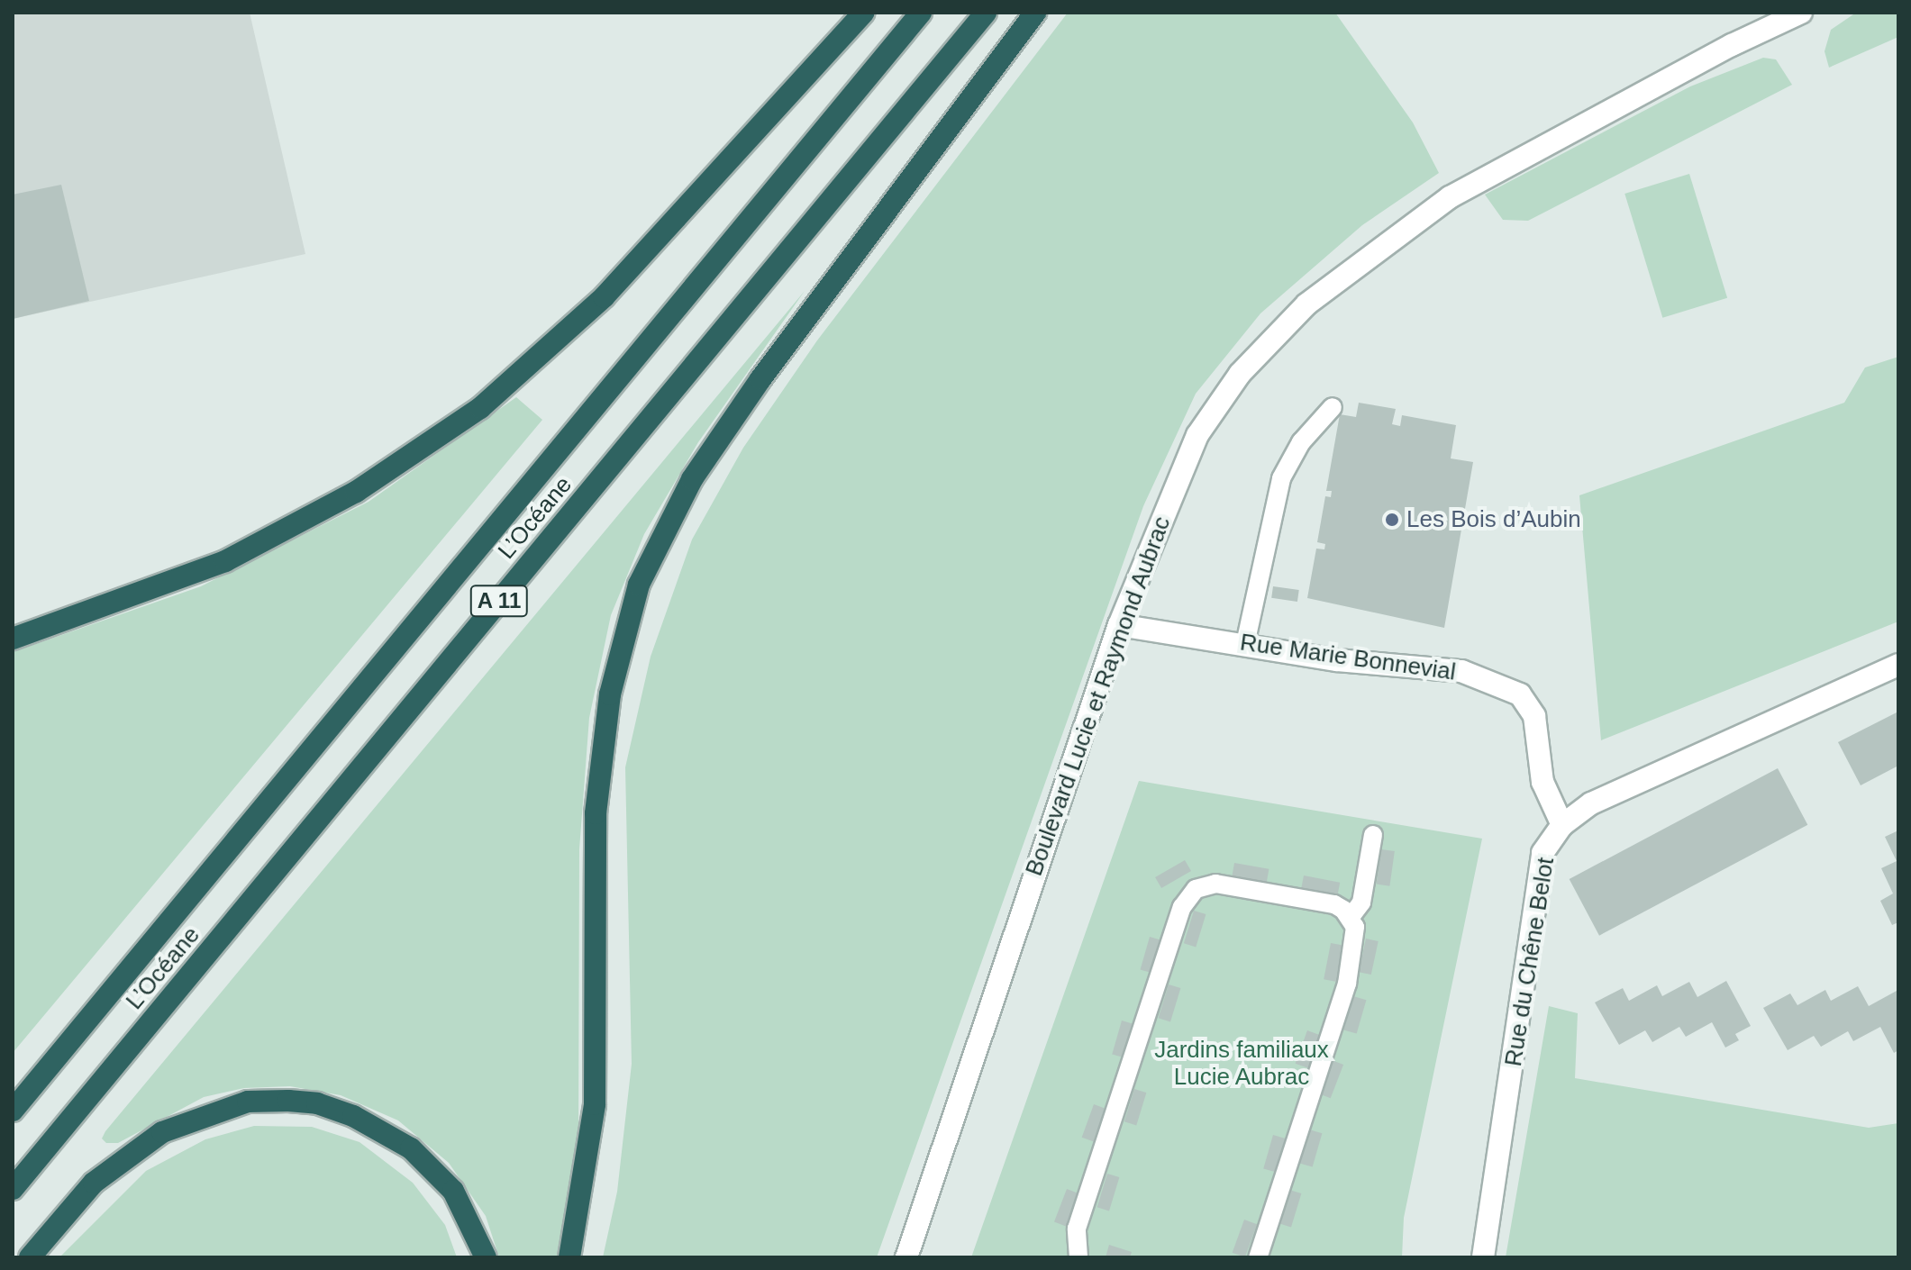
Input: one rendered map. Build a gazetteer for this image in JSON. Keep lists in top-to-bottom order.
{
  "streets": {
    "highway": ["L’Océane", "A 11"],
    "street": ["Rue Marie Bonnevial", "Boulevard Lucie et Raymond Aubrac", "Rue du Chêne Belot"]
  },
  "crossings": [
    ["Rue Marie Bonnevial", "Boulevard Lucie et Raymond Aubrac"],
    ["Rue Marie Bonnevial", "Rue du Chêne Belot"]
  ],
  "parks": ["Jardins familiaux Lucie Aubrac"],
  "places": ["Les Bois d’Aubin"]
}
